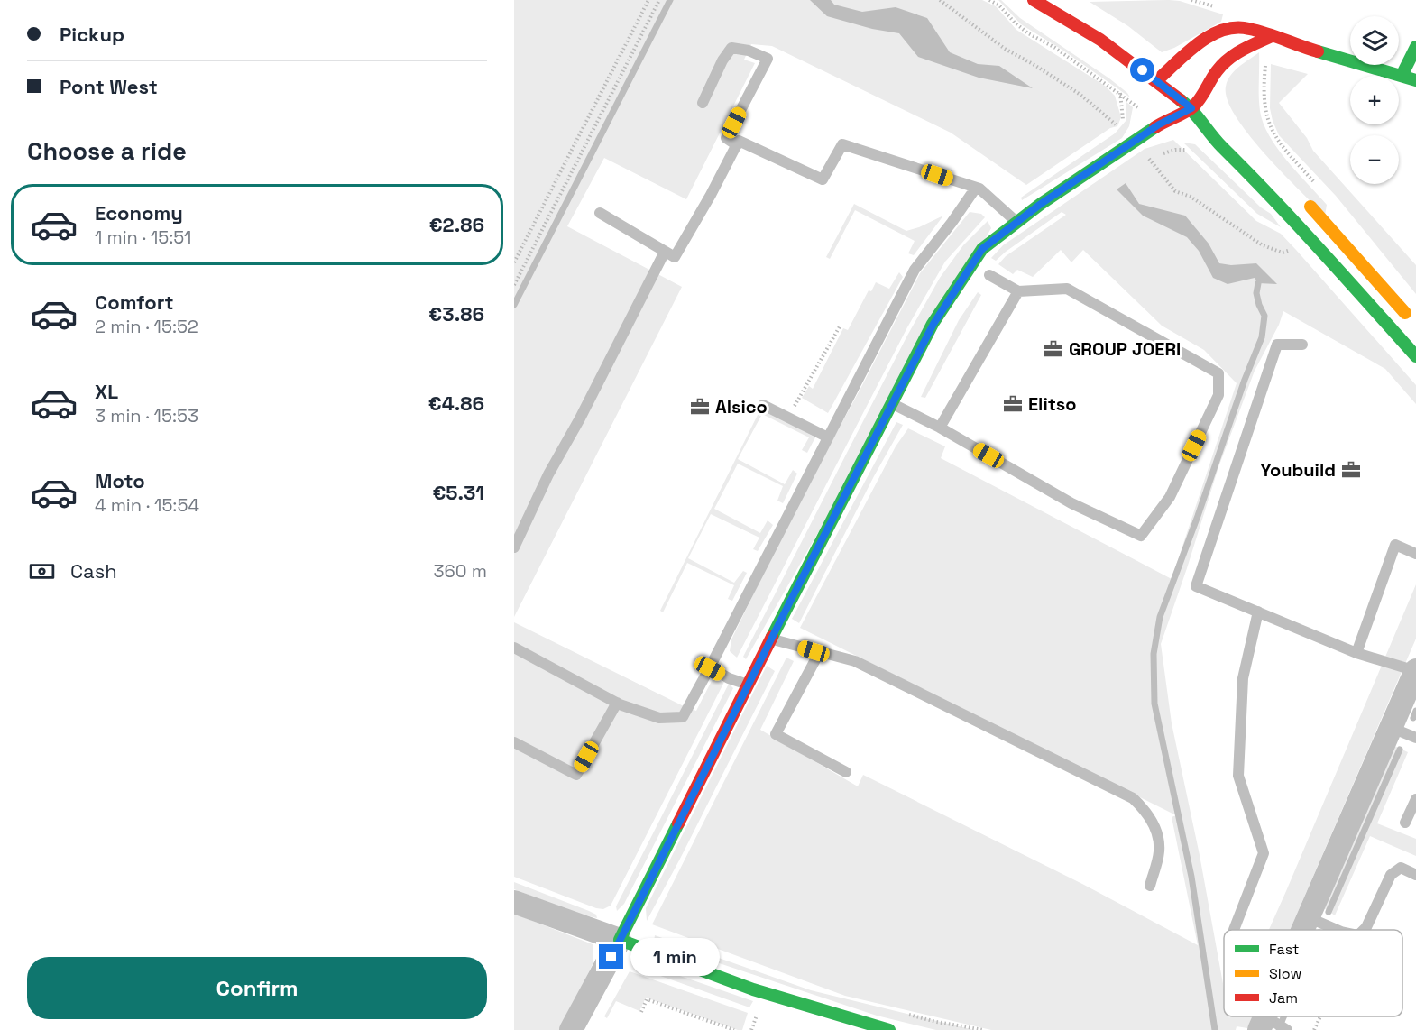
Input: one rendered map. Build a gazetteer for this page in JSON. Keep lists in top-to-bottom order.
{
  "places": {
    "office": [
      "GROUP JOERI",
      "Elitso",
      "Alsico",
      "Youbuild"
    ]
  },
  "legend": ["Fast", "Slow", "Jam"],
  "page": {
    "banner": ["Pickup", "Pont West"],
    "map_buttons": ["+", "−"],
    "heading": "Choose a ride",
    "list": [
      {
        "name": "Economy",
        "note": "1 min · 15:51",
        "value": "€2.86"
      },
      {
        "name": "Comfort",
        "note": "2 min · 15:52",
        "value": "€3.86"
      },
      {
        "name": "XL",
        "note": "3 min · 15:53",
        "value": "€4.86"
      },
      {
        "name": "Moto",
        "note": "4 min · 15:54",
        "value": "€5.31"
      }
    ],
    "pay": ["Cash", "360 m"],
    "bubble": "1 min",
    "buttons": "Confirm"
  }
}
